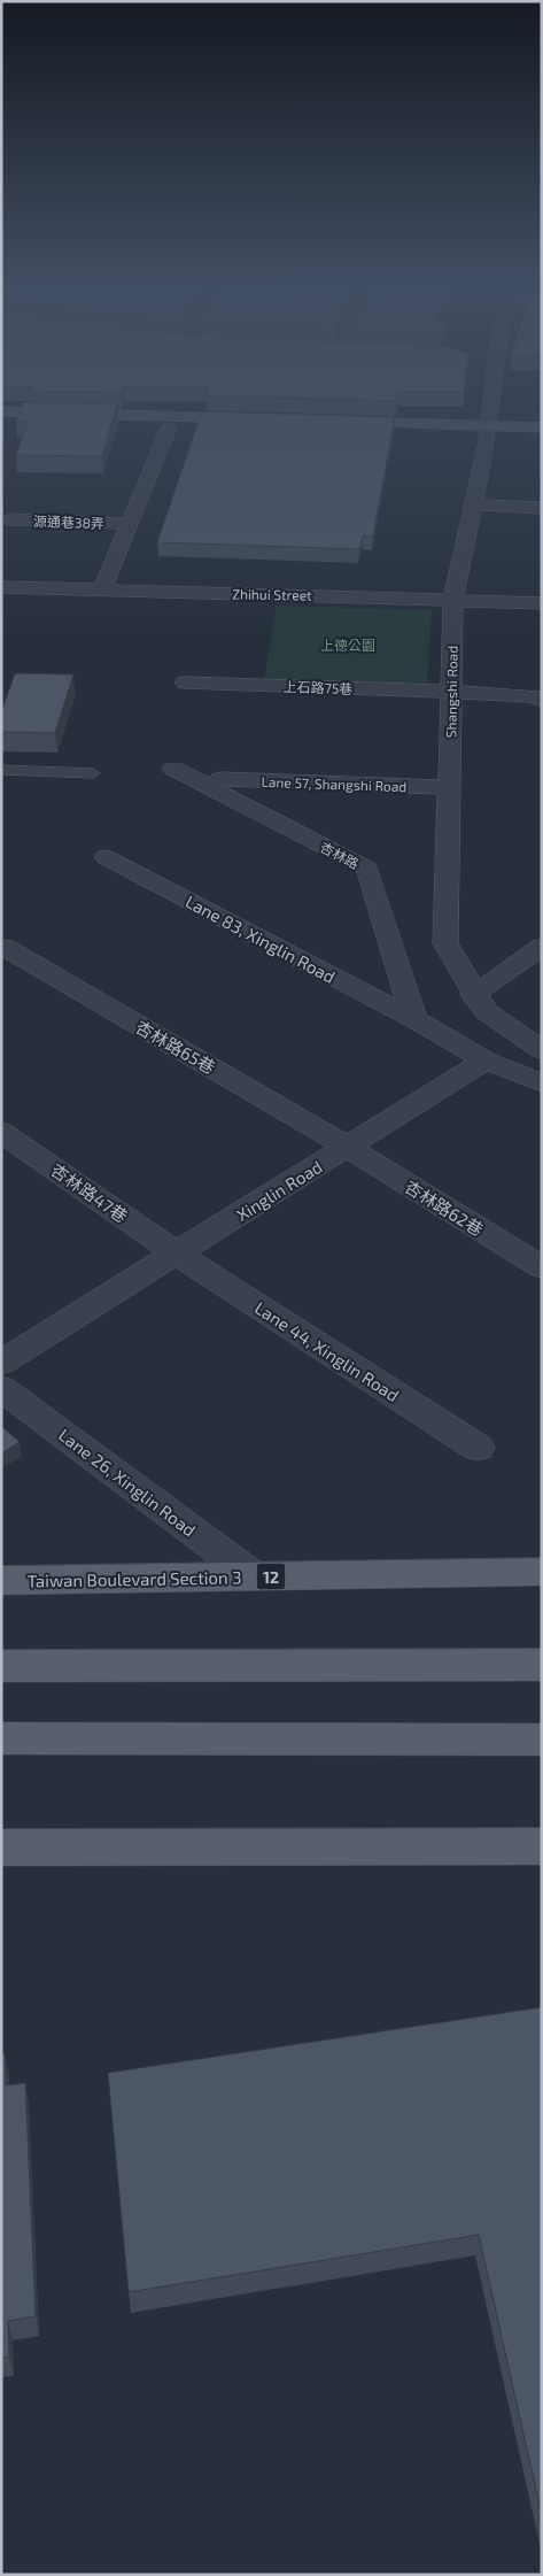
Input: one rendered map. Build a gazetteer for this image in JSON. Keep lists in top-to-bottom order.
{
  "streets": {
    "main road": ["12", "Taiwan Boulevard Section 3"],
    "street": [
      "源通巷38弄",
      "Zhihui Street",
      "上石路75巷",
      "Shangshi Road",
      "Lane 57, Shangshi Road",
      "杏林路",
      "Lane 83, Xinglin Road",
      "杏林路65巷",
      "Xinglin Road",
      "杏林路47巷",
      "杏林路62巷",
      "Lane 44, Xinglin Road",
      "Lane 26, Xinglin Road"
    ]
  },
  "crossings": [
    ["Zhihui Street", "Shangshi Road"],
    ["上石路75巷", "Shangshi Road"],
    ["Shangshi Road", "Lane 57, Shangshi Road"],
    ["杏林路", "Lane 83, Xinglin Road"],
    ["杏林路65巷", "Xinglin Road"],
    ["杏林路65巷", "杏林路62巷"],
    ["Xinglin Road", "杏林路47巷"],
    ["Xinglin Road", "杏林路62巷"],
    ["Xinglin Road", "Lane 44, Xinglin Road"],
    ["杏林路47巷", "Lane 44, Xinglin Road"],
    ["Lane 26, Xinglin Road", "Taiwan Boulevard Section 3"]
  ],
  "parks": ["上德公園"]
}
